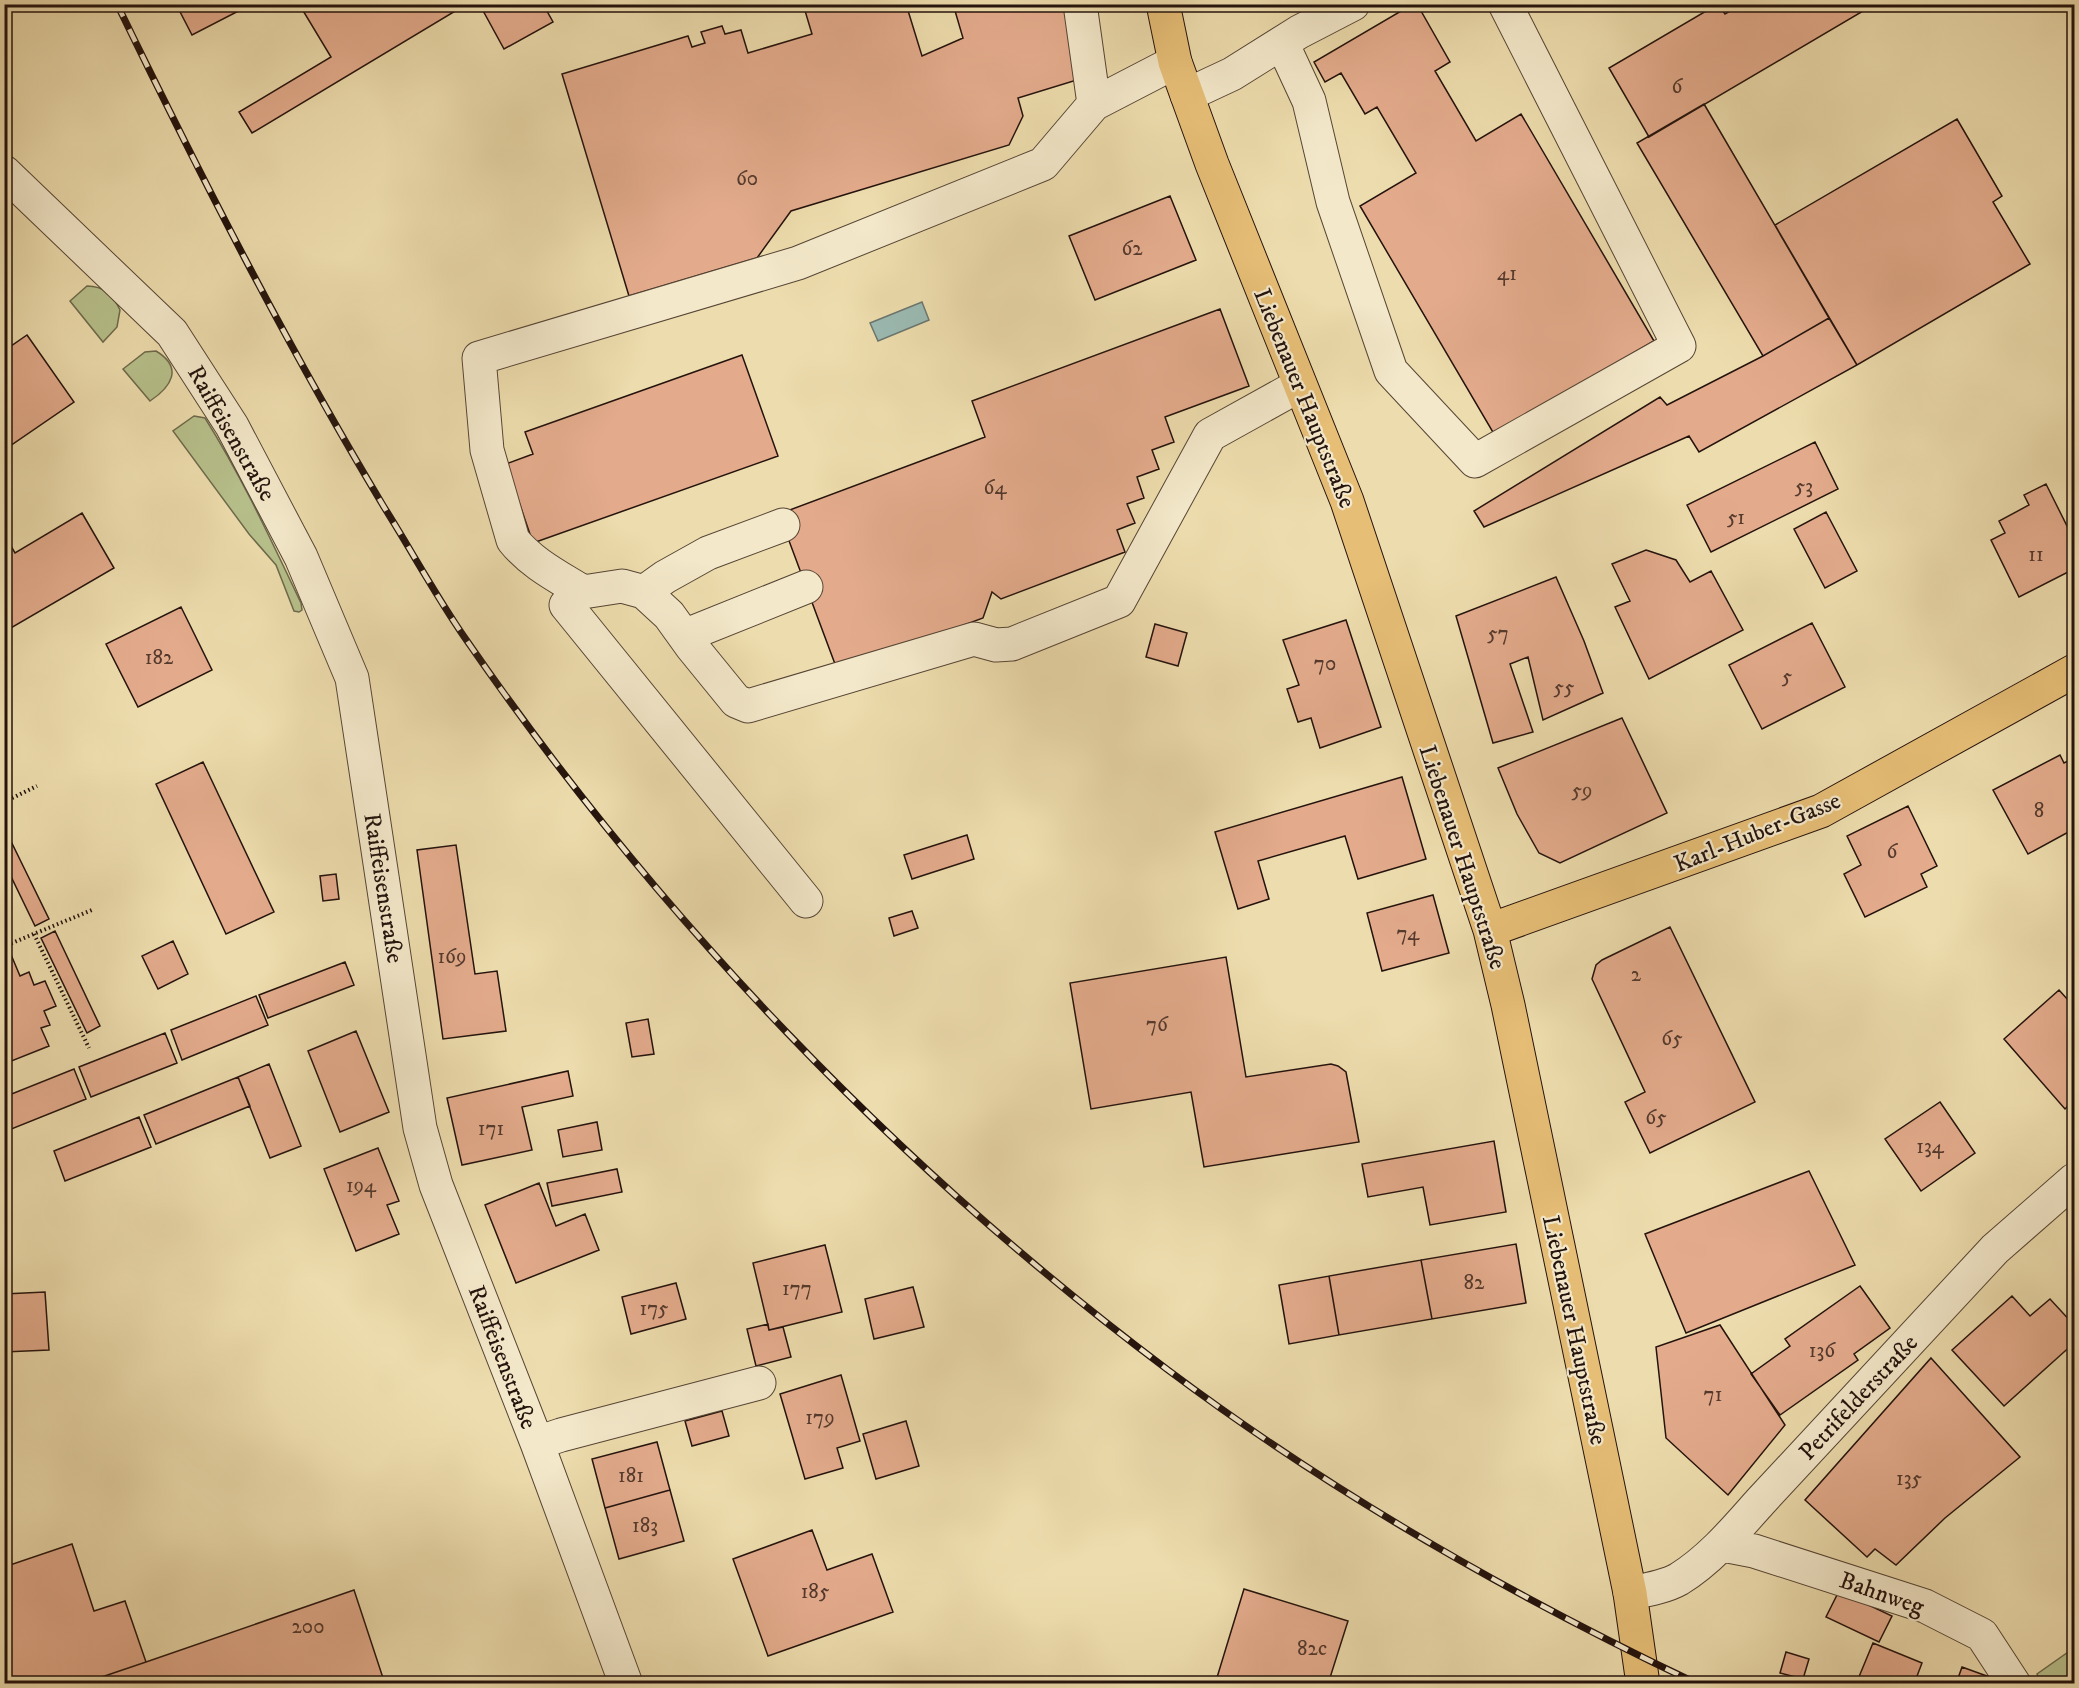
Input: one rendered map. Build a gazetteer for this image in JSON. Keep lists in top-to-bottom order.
{
  "streets": {
    "main road": ["Liebenauer Hauptstraße", "Karl-Huber-Gasse"],
    "street": ["Raiffeisenstraße", "Petrifelderstraße", "Bahnweg"]
  },
  "crossings": [
    ["Liebenauer Hauptstraße", "Karl-Huber-Gasse"],
    ["Liebenauer Hauptstraße", "Petrifelderstraße"],
    ["Petrifelderstraße", "Bahnweg"]
  ],
  "house_numbers": [
    "6",
    "60",
    "62",
    "41",
    "53",
    "64",
    "51",
    "11",
    "57",
    "182",
    "70",
    "5",
    "55",
    "59",
    "8",
    "6",
    "74",
    "169",
    "2",
    "76",
    "65",
    "65",
    "171",
    "134",
    "194",
    "82",
    "177",
    "175",
    "136",
    "71",
    "179",
    "181",
    "135",
    "183",
    "185",
    "200",
    "82c"
  ]
}
